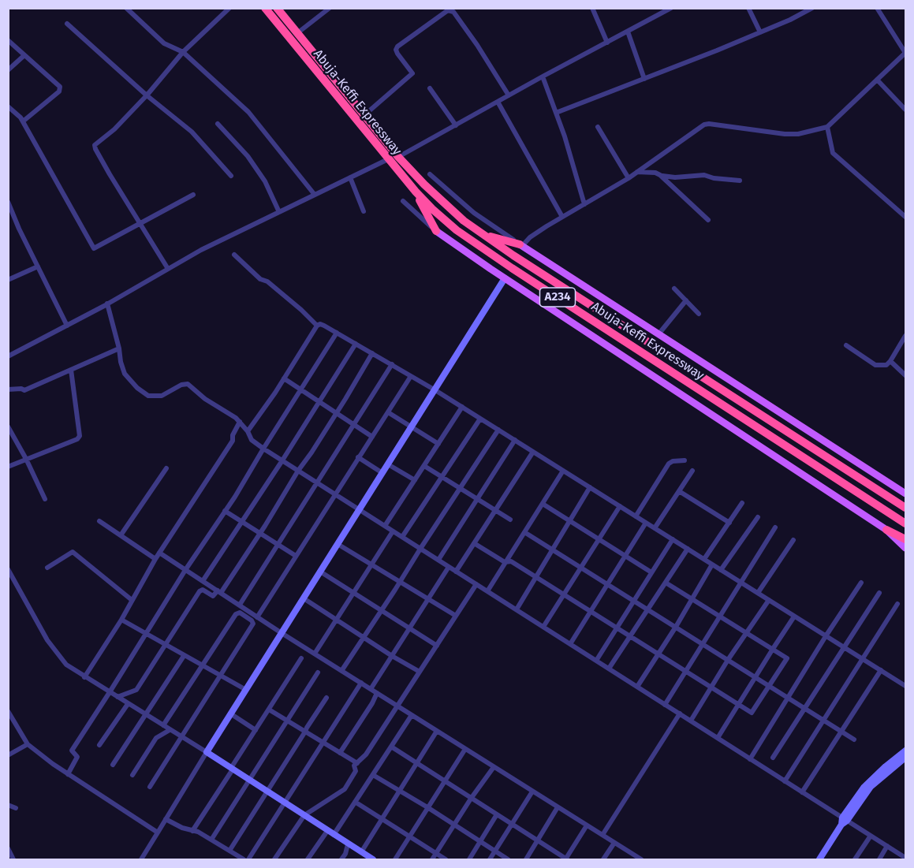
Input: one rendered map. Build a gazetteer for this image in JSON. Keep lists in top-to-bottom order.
{
  "streets": {
    "highway": ["Abuja-Keffi Expressway", "A234"]
  }
}
